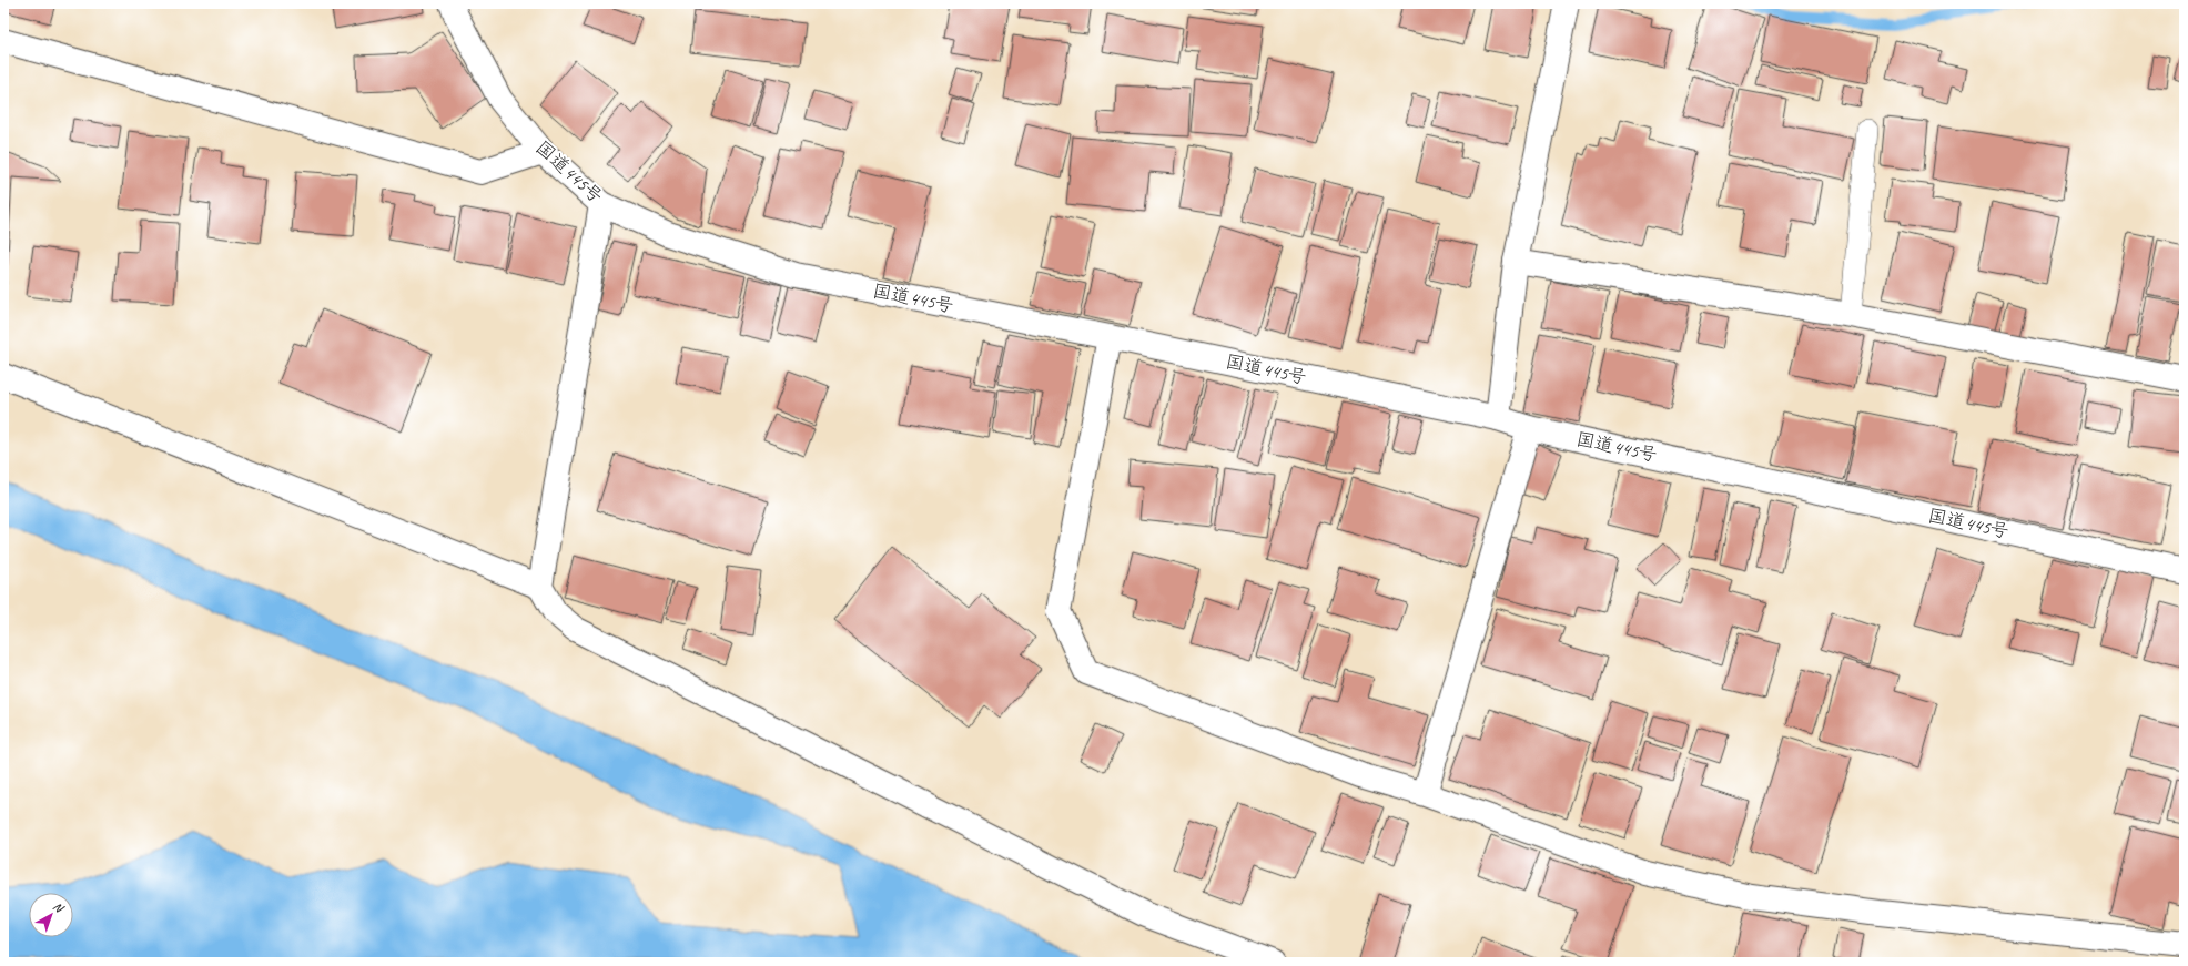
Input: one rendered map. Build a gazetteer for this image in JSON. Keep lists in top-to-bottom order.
{
  "streets": {
    "main road": ["国道445号"]
  },
  "north": "top right"
}
